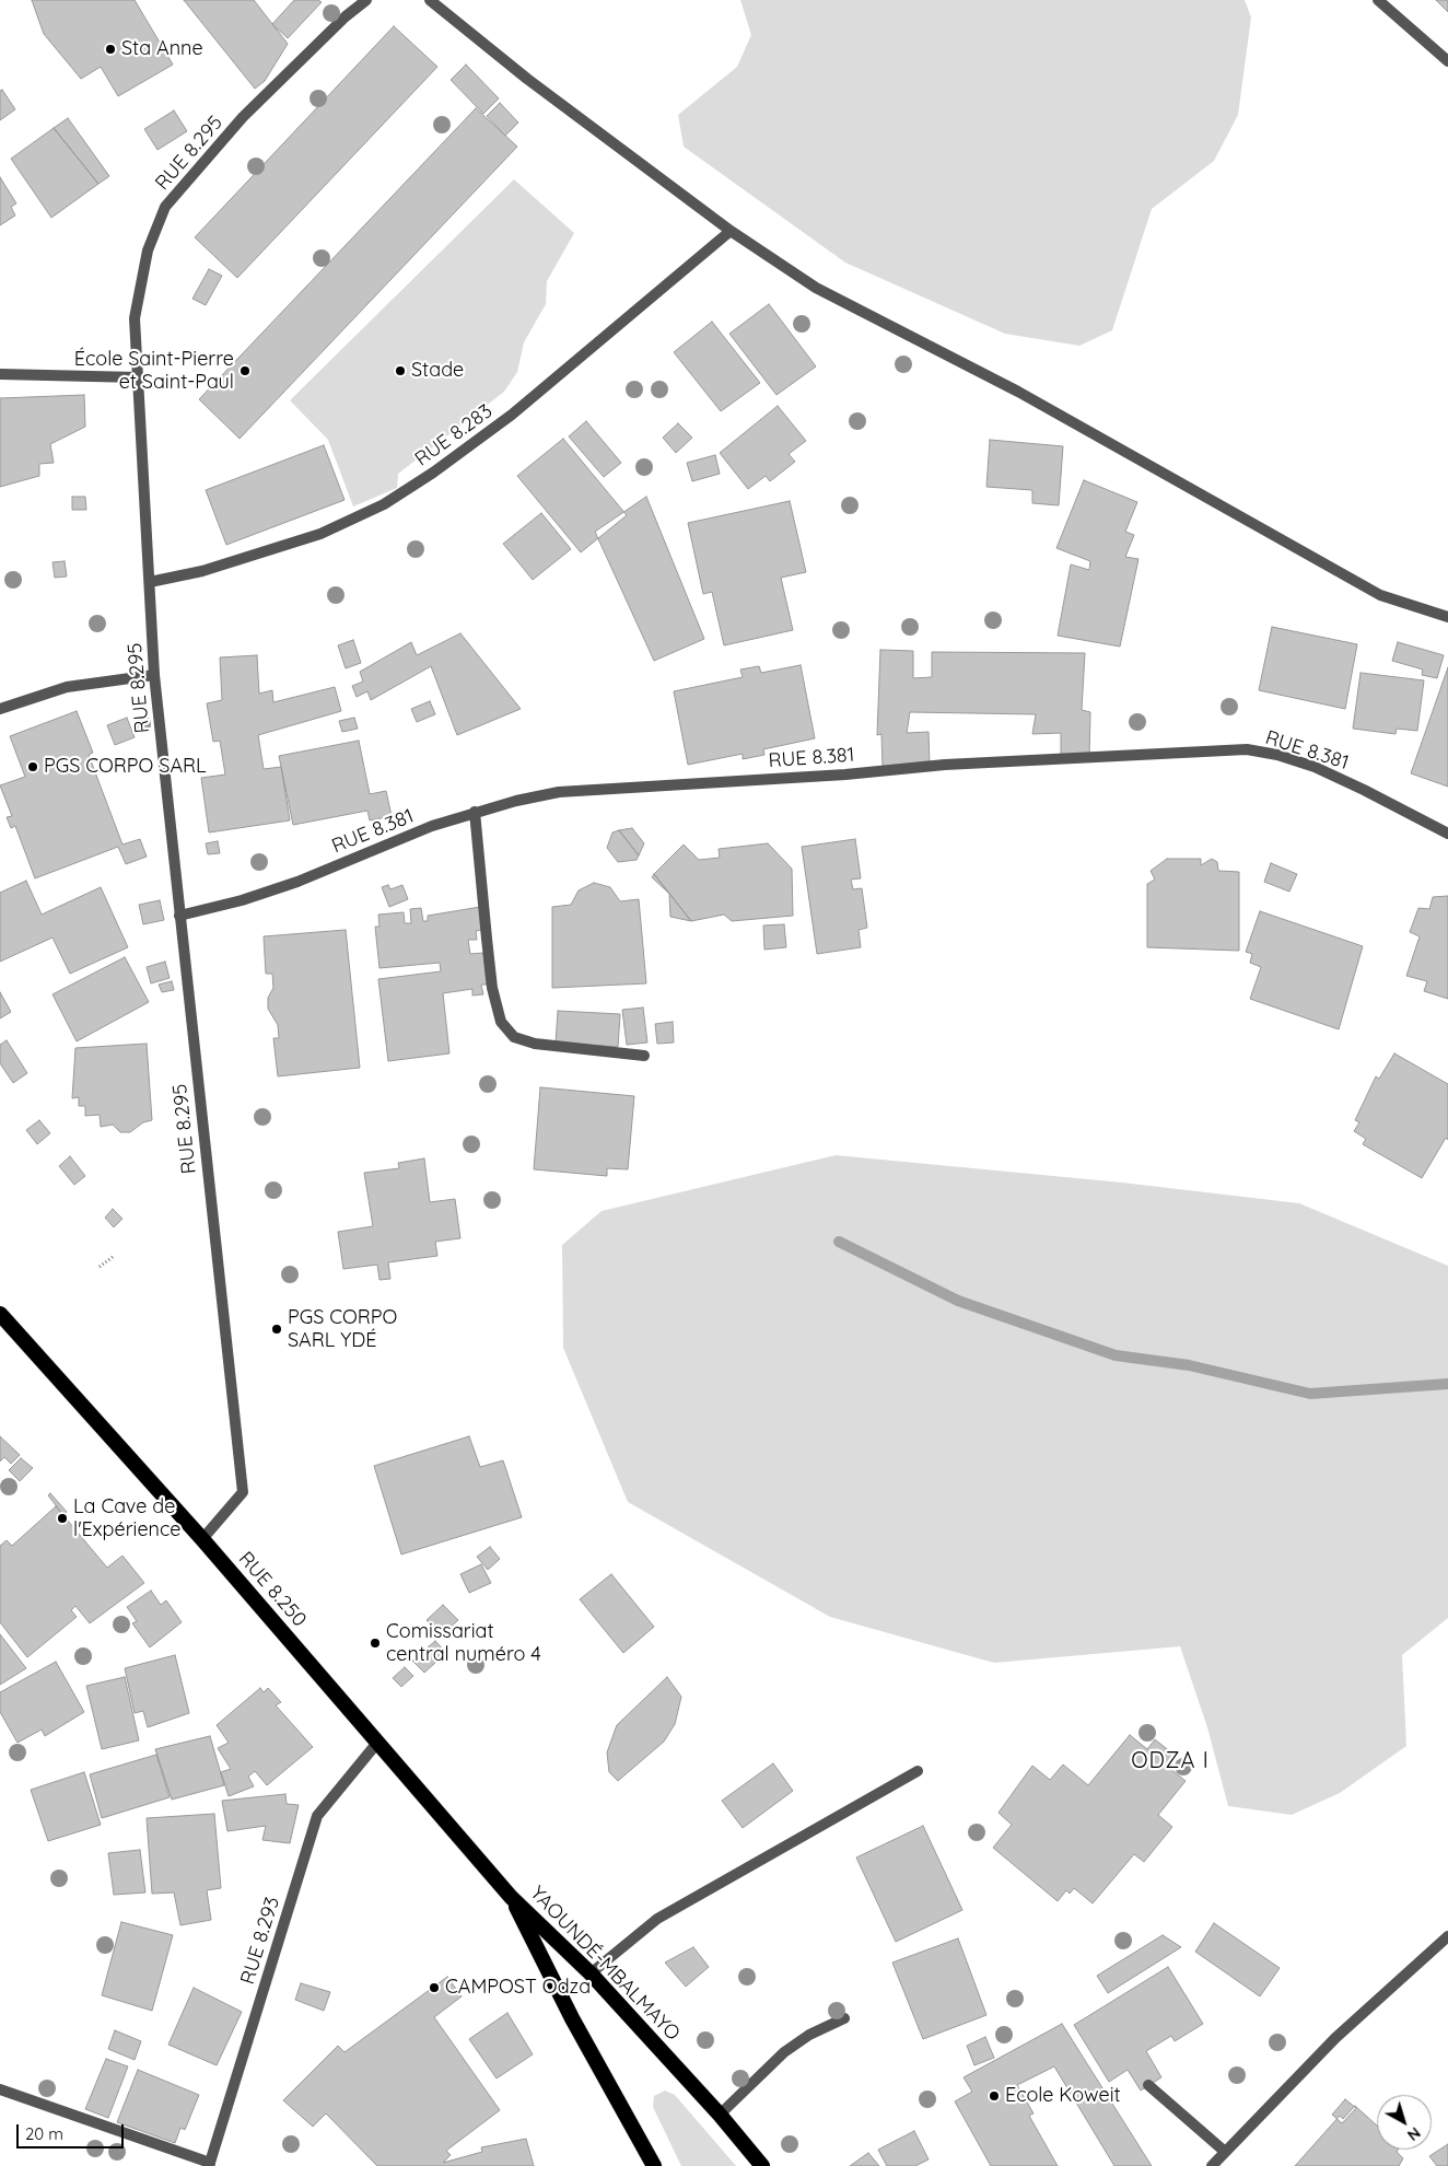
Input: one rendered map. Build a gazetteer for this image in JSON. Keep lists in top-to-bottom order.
{
  "streets": {
    "highway": ["RUE 8.250", "YAOUNDÉ-MBALMAYO"],
    "street": [
      "RUE 8.295",
      "RUE 8.283",
      "RUE 8.381",
      "RUE 8.293"
    ]
  },
  "crossings": [
    ["RUE 8.295", "RUE 8.283"],
    ["RUE 8.295", "RUE 8.381"],
    ["RUE 8.295", "RUE 8.250"],
    ["RUE 8.250", "RUE 8.293"],
    ["RUE 8.250", "YAOUNDÉ-MBALMAYO"]
  ],
  "districts": ["ODZA I"],
  "places": [
    "Sta Anne",
    "École Saint-Pierre et Saint-Paul",
    "Stade",
    "PGS CORPO SARL",
    "PGS CORPO SARL YDÉ",
    "La Cave de l'Expérience",
    "Comissariat central numéro 4",
    "CAMPOST Odza",
    "Ecole Koweit"
  ],
  "scale_bar": "20 m",
  "north": "bottom right"
}
